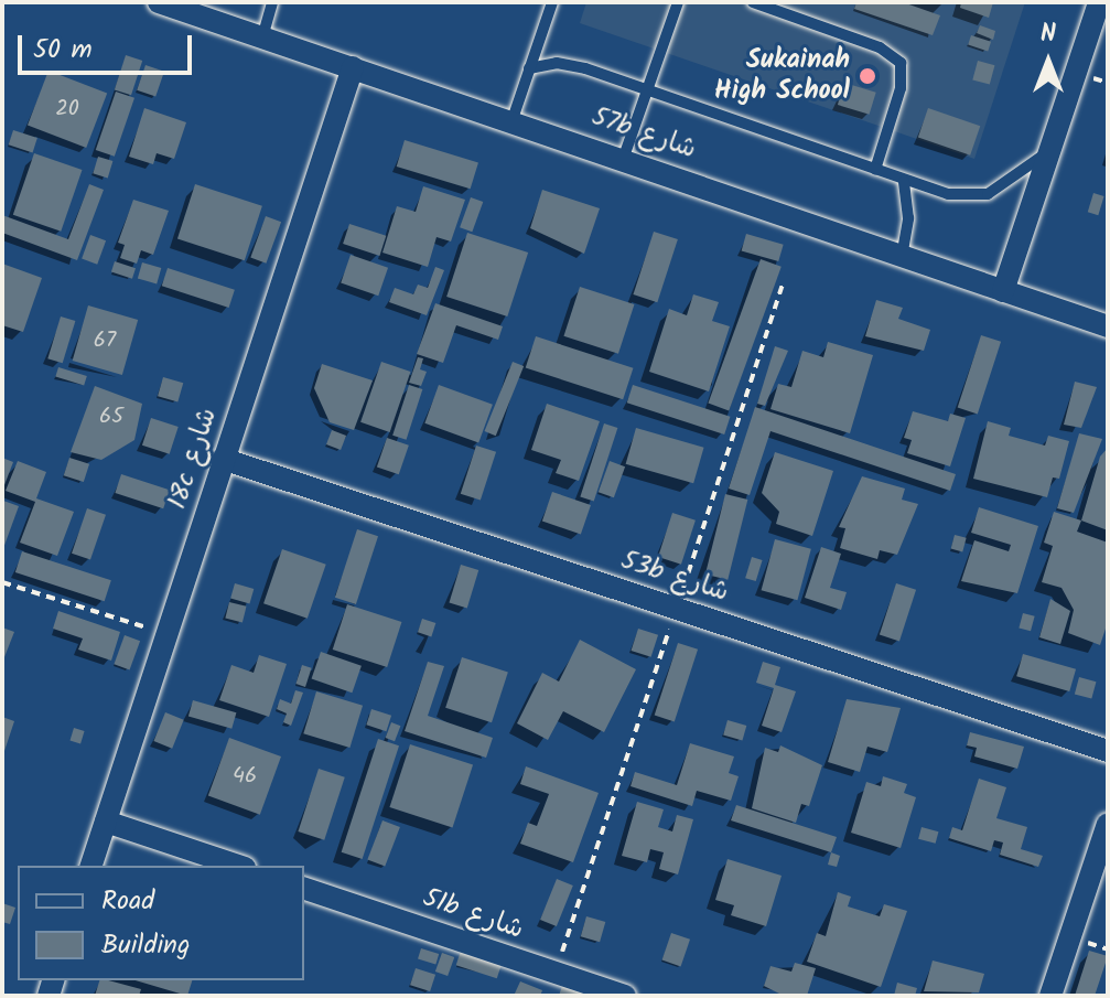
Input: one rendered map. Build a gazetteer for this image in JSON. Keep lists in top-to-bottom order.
{
  "streets": {
    "street": [
      "57b شارع",
      "18c شارع",
      "53b شارع",
      "51b شارع"
    ]
  },
  "crossings": [
    ["57b شارع", "18c شارع"],
    ["18c شارع", "53b شارع"]
  ],
  "places": ["Sukainah High School"],
  "house_numbers": [
    "20",
    "67",
    "65",
    "46"
  ],
  "legend": ["Road", "Building"],
  "scale_bar": "50 m",
  "north": "top"
}
